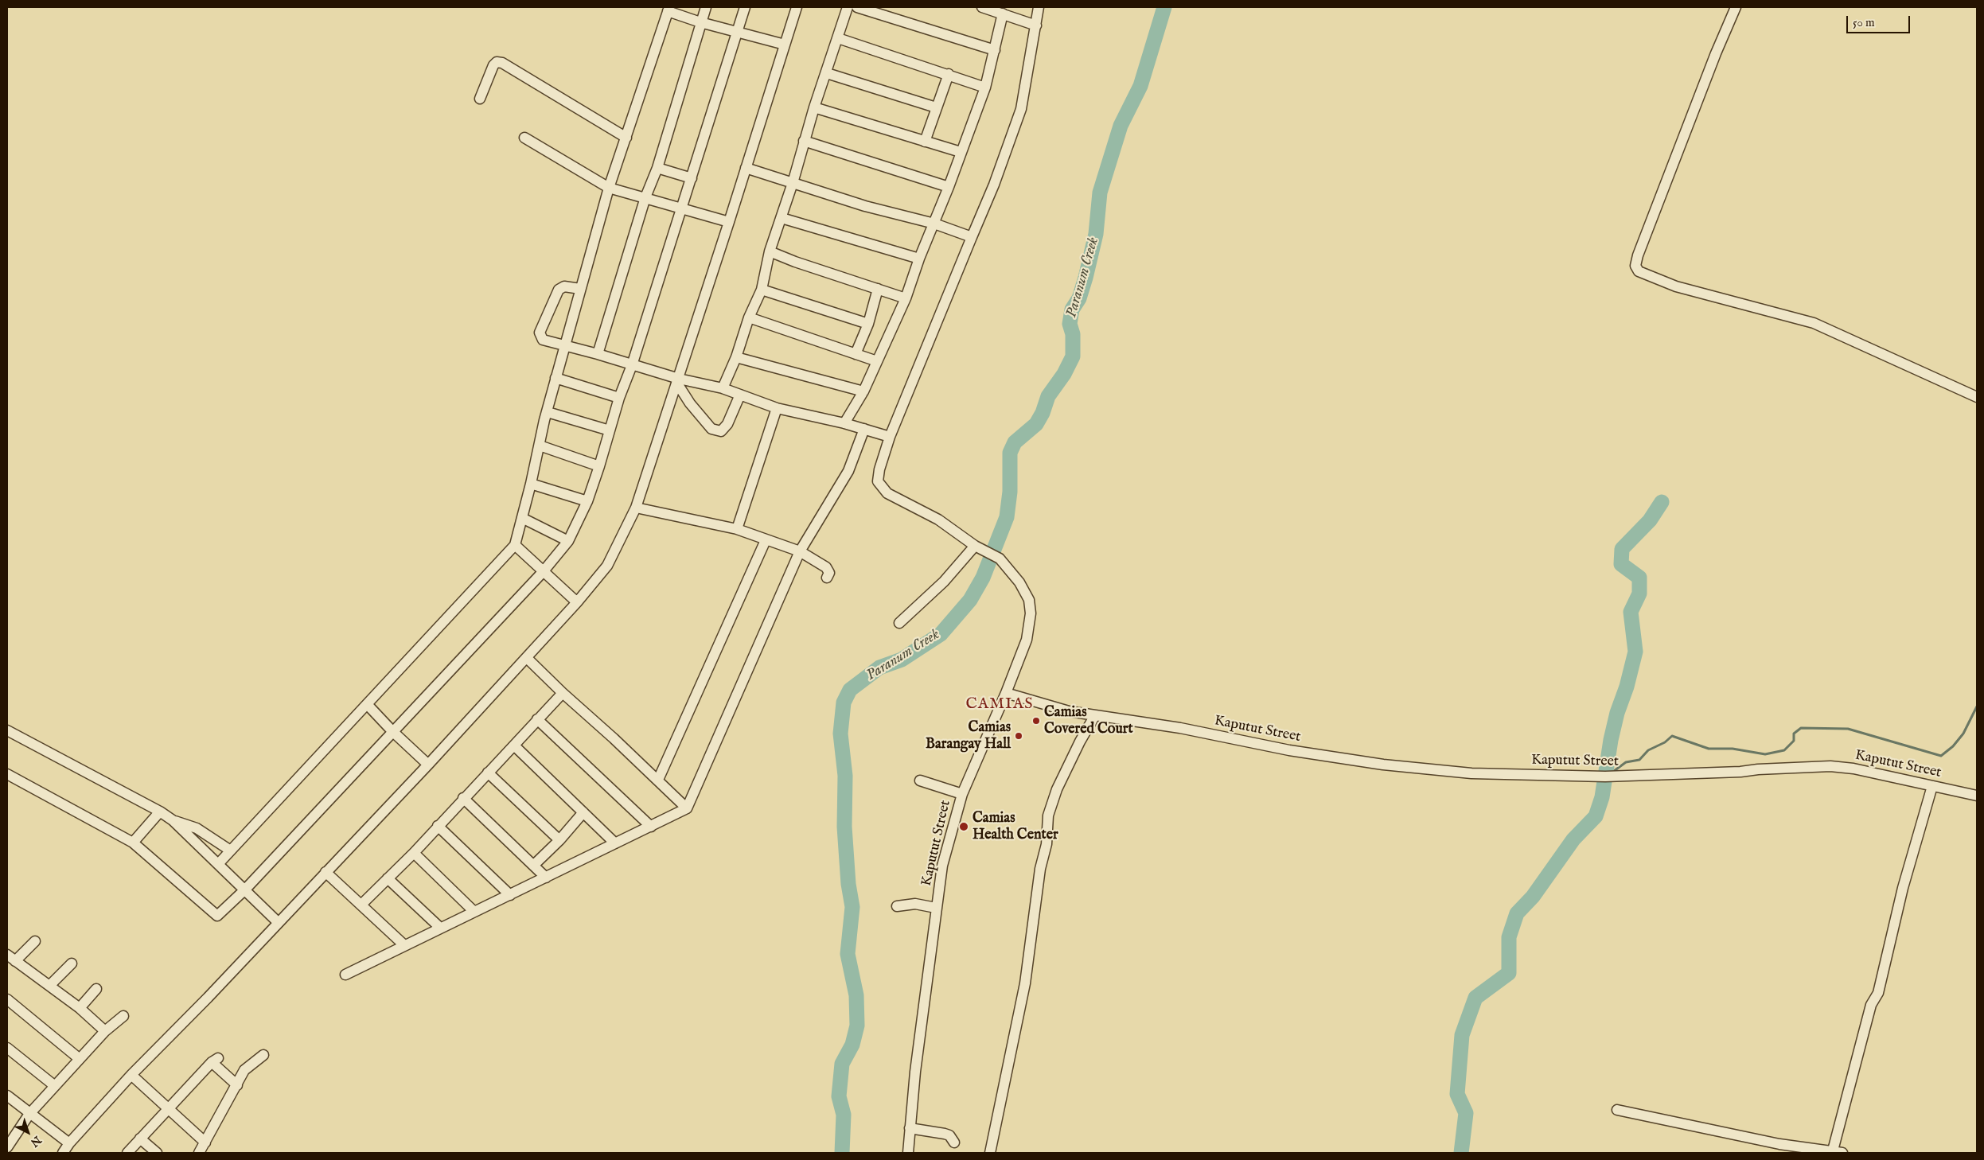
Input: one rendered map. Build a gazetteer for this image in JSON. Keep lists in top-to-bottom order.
{
  "streets": {
    "street": ["Kaputut Street"]
  },
  "districts": ["CAMIAS"],
  "water": ["Paranum Creek"],
  "places": ["Camias Covered Court", "Camias Barangay Hall", "Camias Health Center"],
  "scale_bar": "50 m",
  "north": "bottom right"
}
